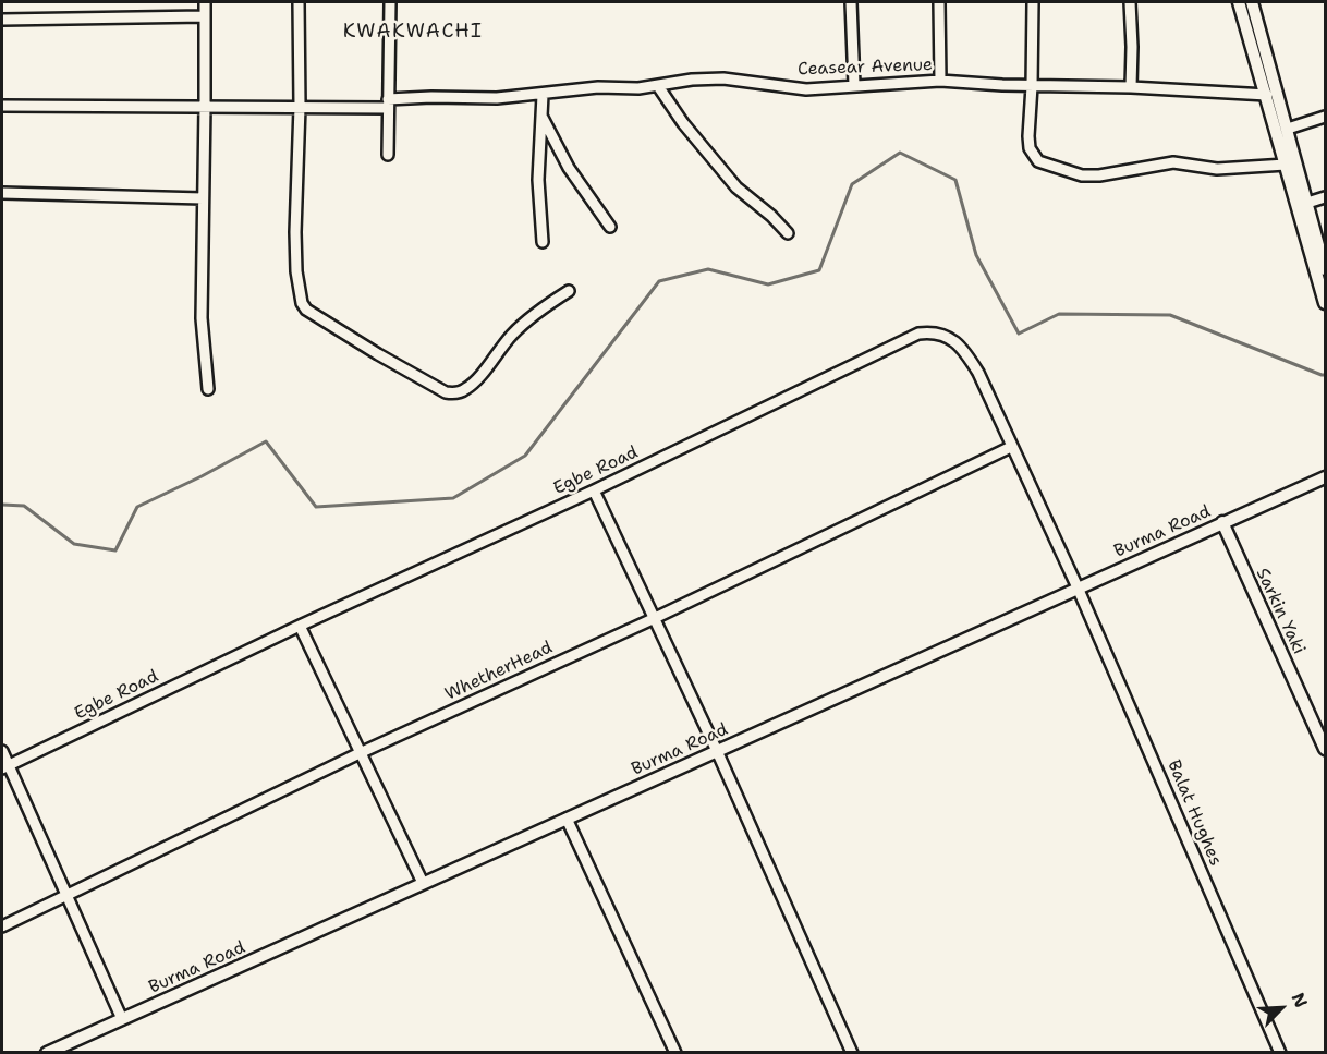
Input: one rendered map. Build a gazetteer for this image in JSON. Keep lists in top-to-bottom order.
{
  "streets": {
    "street": [
      "Ceasear Avenue",
      "Egbe Road",
      "Burma Road",
      "Sarkin Yaki",
      "WhetherHead",
      "Balat Hughes"
    ]
  },
  "crossings": [
    ["Egbe Road", "Burma Road"],
    ["Egbe Road", "WhetherHead"],
    ["Egbe Road", "Balat Hughes"],
    ["Burma Road", "Sarkin Yaki"],
    ["Burma Road", "Balat Hughes"]
  ],
  "districts": ["KWAKWACHI"],
  "north": "top right"
}
